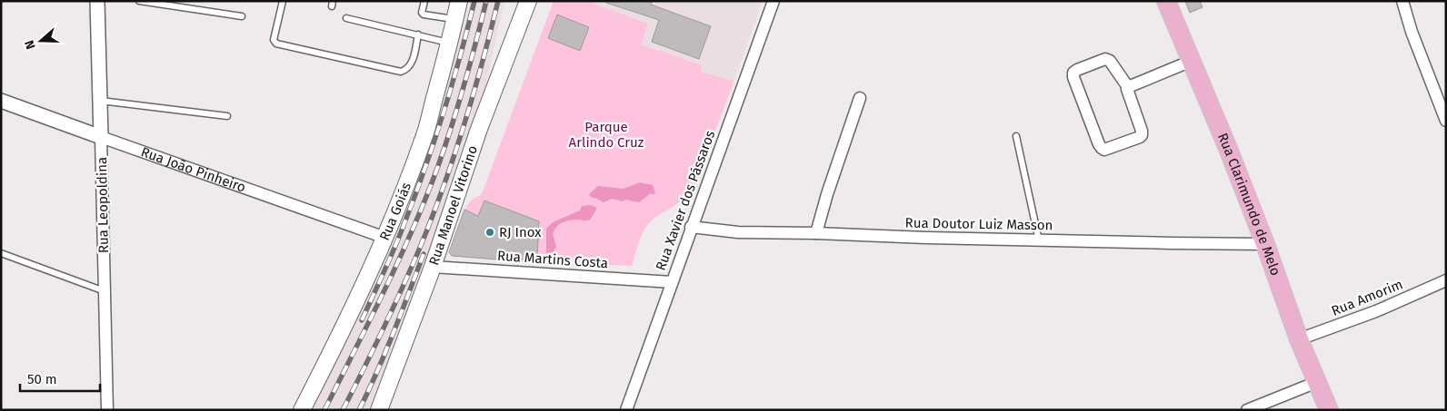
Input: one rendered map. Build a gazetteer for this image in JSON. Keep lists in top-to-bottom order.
{
  "streets": {
    "main road": ["Rua Manoel Vitorino", "Rua Clarimundo de Melo", "Rua Goiás"],
    "street": [
      "Rua João Pinheiro",
      "Rua Xavier dos Pássaros",
      "Rua Leopoldina",
      "Rua Doutor Luiz Masson",
      "Rua Martins Costa",
      "Rua Amorim"
    ]
  },
  "crossings": [
    ["Rua João Pinheiro", "Rua Leopoldina"],
    ["Rua João Pinheiro", "Rua Goiás"],
    ["Rua Xavier dos Pássaros", "Rua Doutor Luiz Masson"],
    ["Rua Xavier dos Pássaros", "Rua Martins Costa"],
    ["Rua Manoel Vitorino", "Rua Martins Costa"],
    ["Rua Clarimundo de Melo", "Rua Doutor Luiz Masson"],
    ["Rua Clarimundo de Melo", "Rua Amorim"]
  ],
  "parks": ["Parque Arlindo Cruz"],
  "places": ["RJ Inox"],
  "scale_bar": "50 m",
  "north": "left"
}
